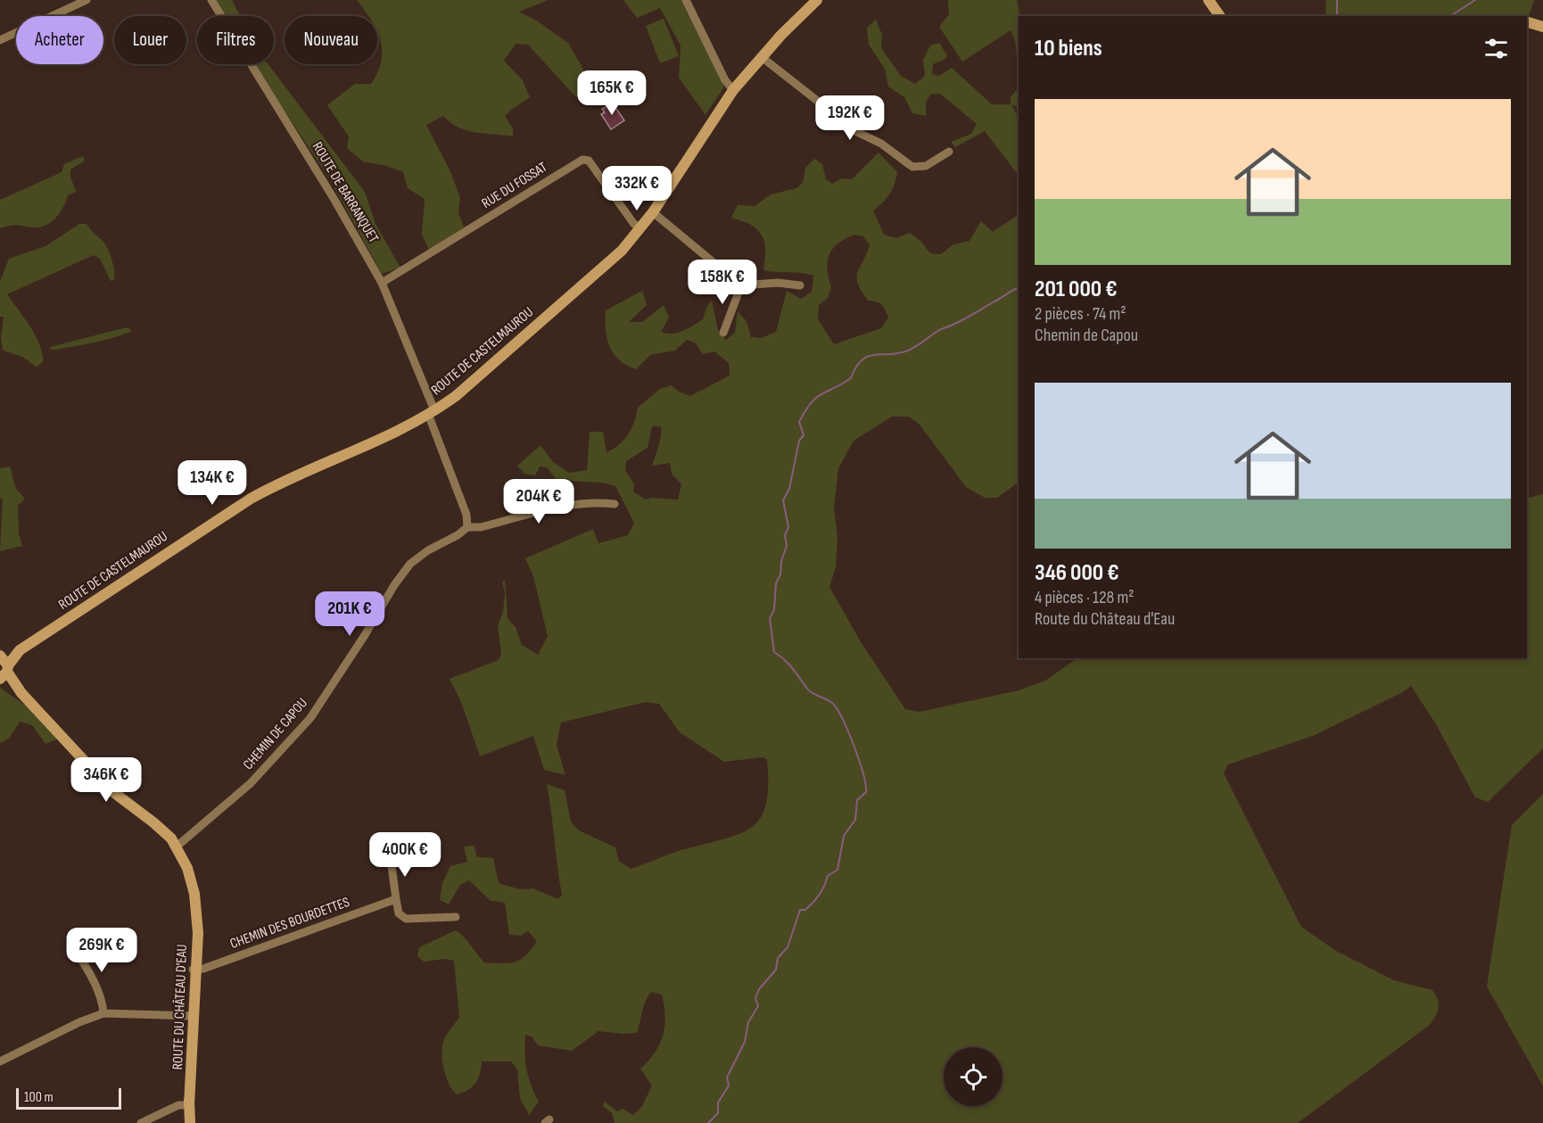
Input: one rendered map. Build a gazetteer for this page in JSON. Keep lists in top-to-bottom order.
{
  "streets": {
    "street": [
      "RUE DU FOSSAT",
      "ROUTE DE BARRANQUET",
      "ROUTE DE CASTELMAUROU",
      "CHEMIN DE CAPOU",
      "CHEMIN DES BOURDETTES",
      "ROUTE DU CHÂTEAU D'EAU"
    ]
  },
  "crossings": [
    ["RUE DU FOSSAT", "ROUTE DE BARRANQUET"],
    ["RUE DU FOSSAT", "ROUTE DE CASTELMAUROU"],
    ["ROUTE DE BARRANQUET", "ROUTE DE CASTELMAUROU"],
    ["ROUTE DE CASTELMAUROU", "ROUTE DU CHÂTEAU D'EAU"],
    ["CHEMIN DE CAPOU", "ROUTE DU CHÂTEAU D'EAU"],
    ["CHEMIN DES BOURDETTES", "ROUTE DU CHÂTEAU D'EAU"]
  ],
  "scale_bar": "100 m",
  "page": {
    "chip": [
      "Acheter",
      "Louer",
      "Filtres",
      "Nouveau"
    ],
    "heading": "10 biens",
    "price": [
      "165K €",
      "192K €",
      "332K €",
      "158K €",
      "134K €",
      "204K €",
      "201K €",
      "346K €",
      "400K €",
      "269K €"
    ],
    "list": [
      {
        "name": "201 000 €",
        "note": "2 pièces · 74 m² · Chemin de Capou"
      },
      {
        "name": "346 000 €",
        "note": "4 pièces · 128 m² · Route du Château d'Eau"
      }
    ],
    "scale": "100 m"
  }
}
